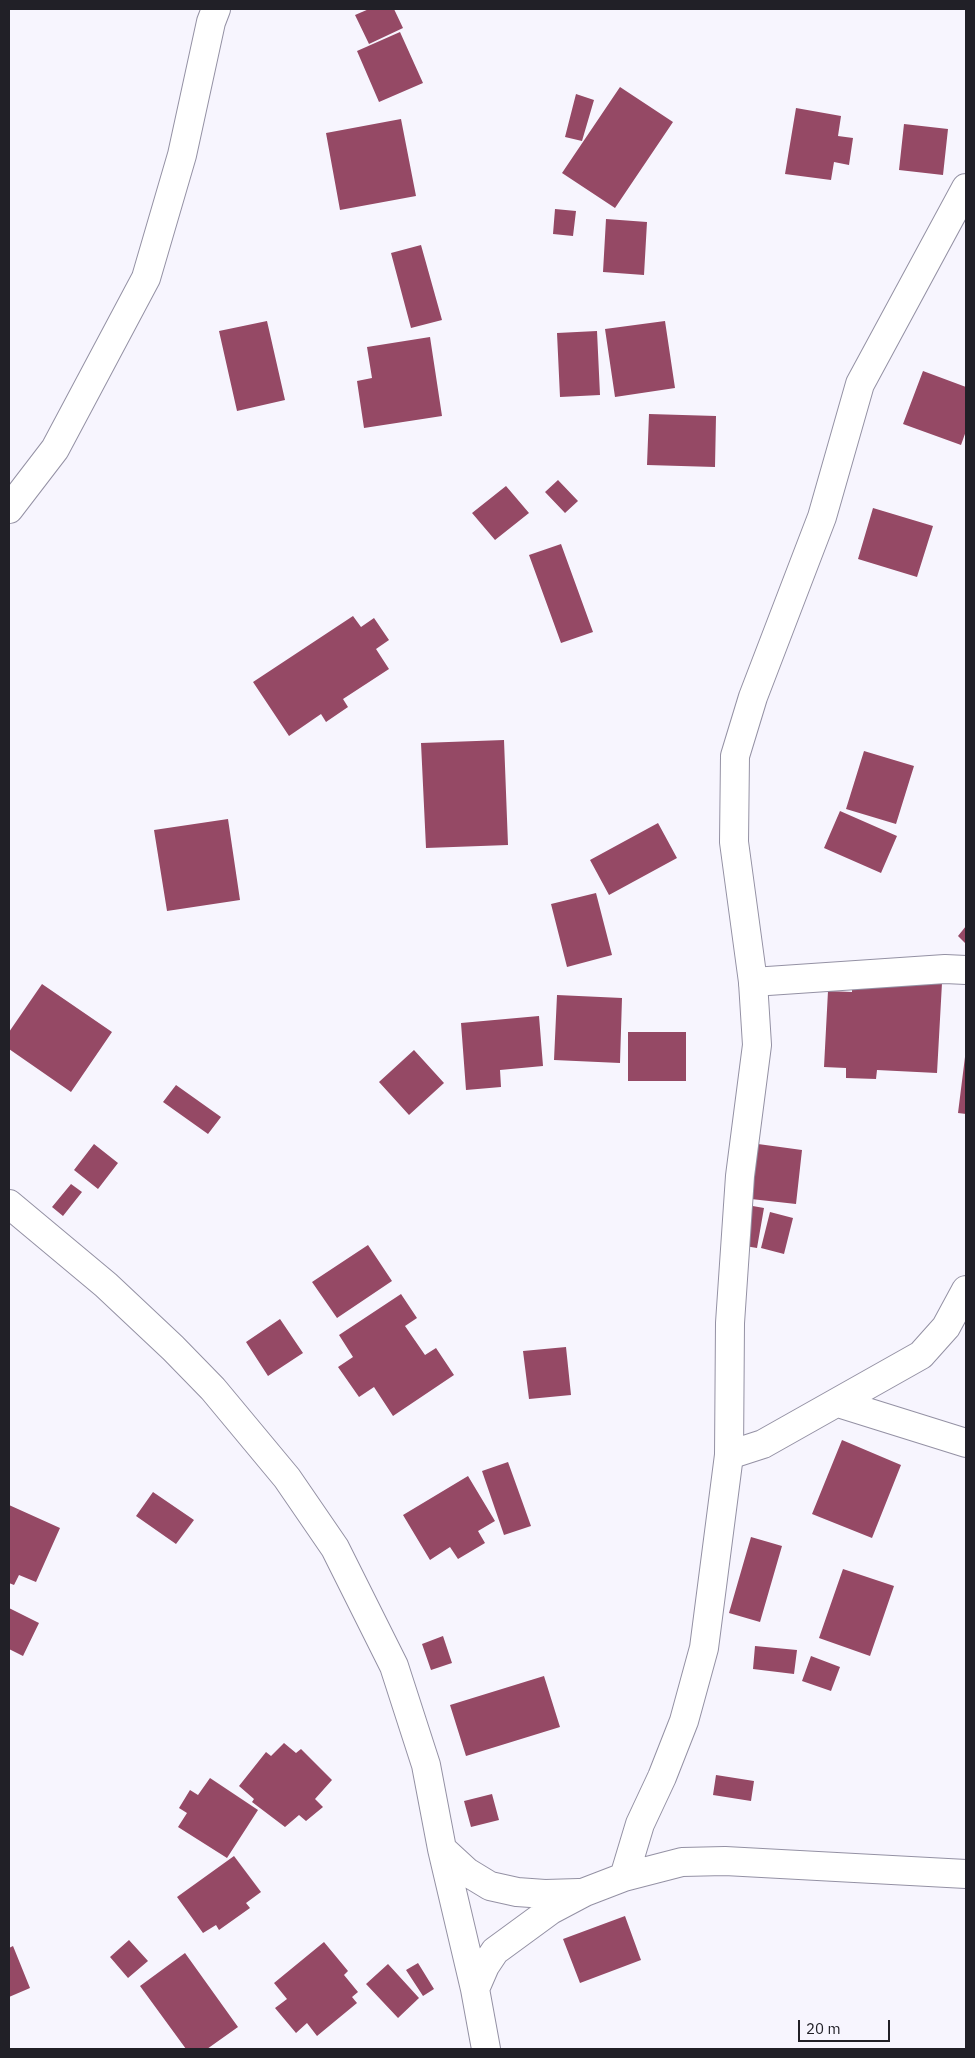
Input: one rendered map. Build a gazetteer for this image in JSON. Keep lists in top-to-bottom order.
{
  "scale_bar": "20 m"
}
